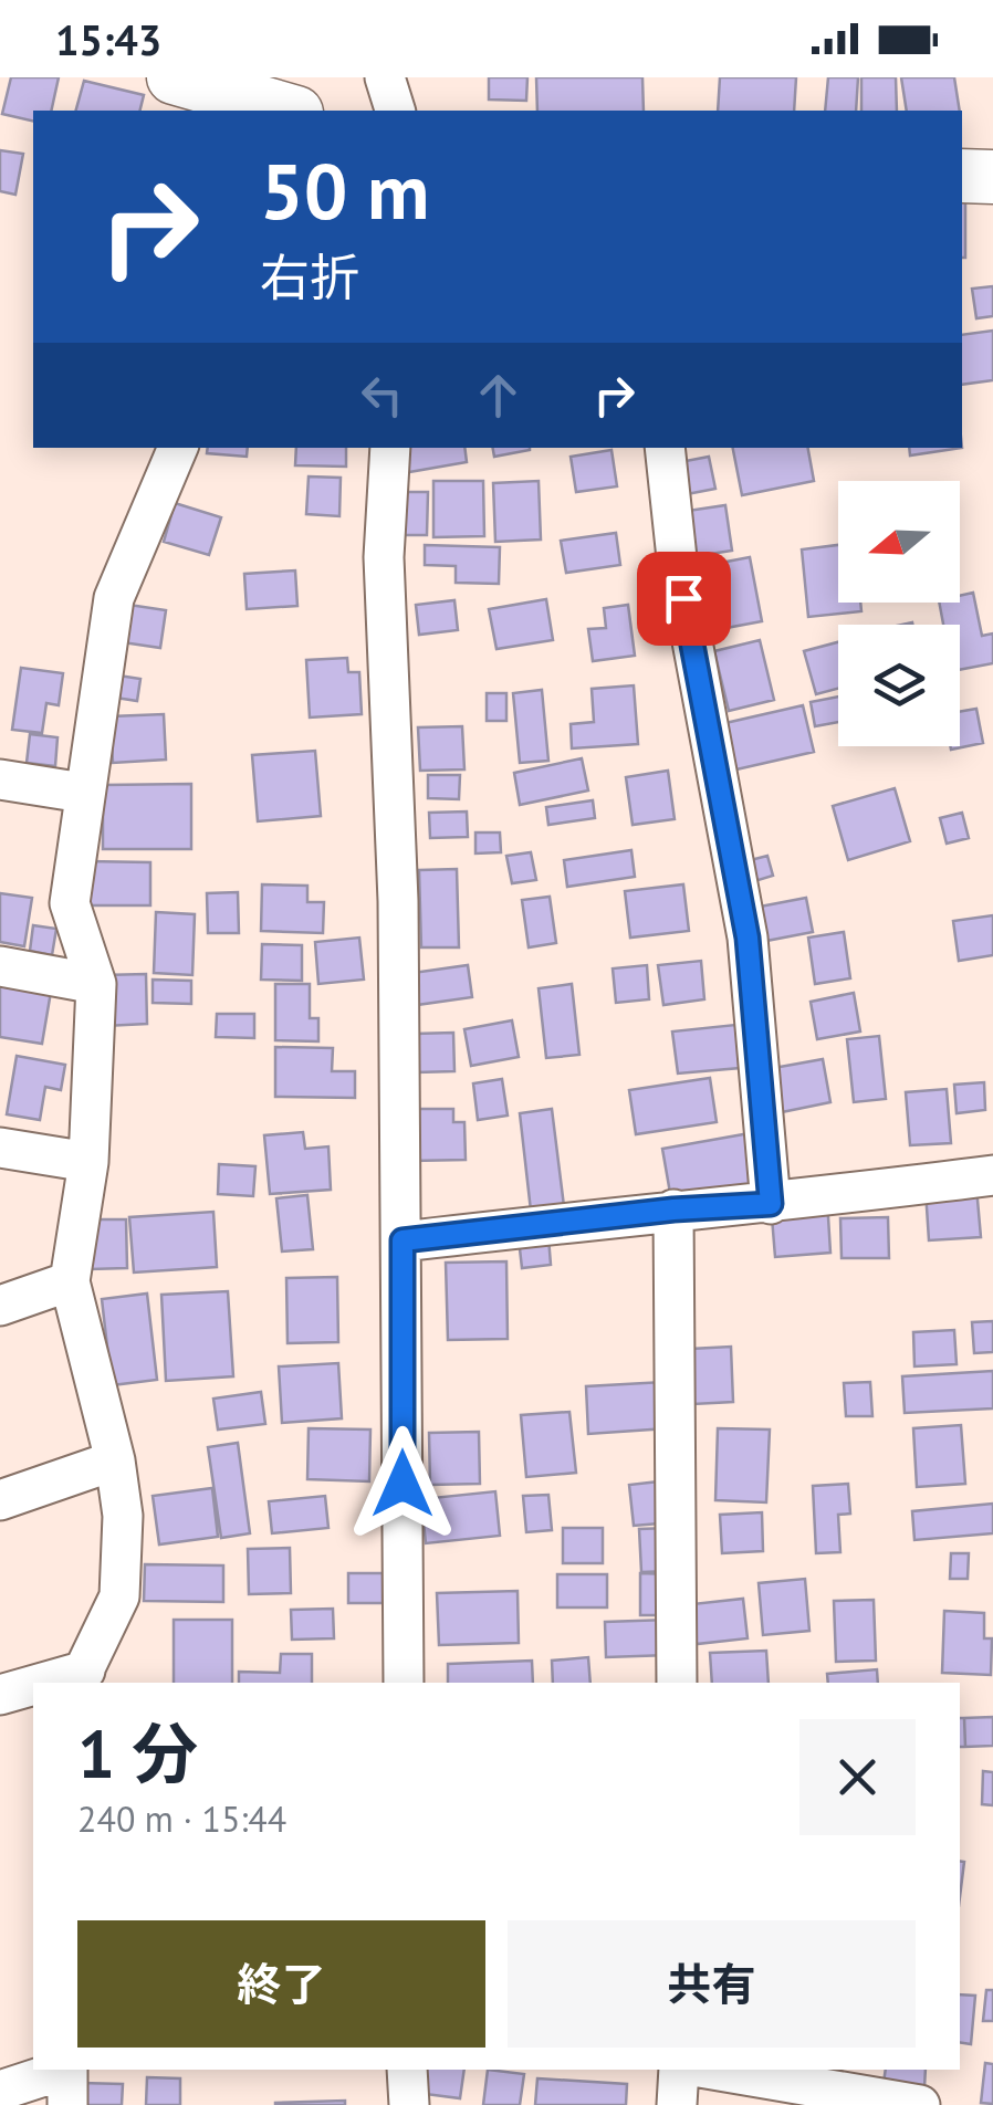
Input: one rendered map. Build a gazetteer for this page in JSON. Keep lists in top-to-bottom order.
{
  "north": "left",
  "page": {
    "status": "15:43",
    "turn": ["50 m", "右折"],
    "heading": ["1 分", "240 m · 15:44"],
    "buttons": ["終了", "共有"]
  }
}
